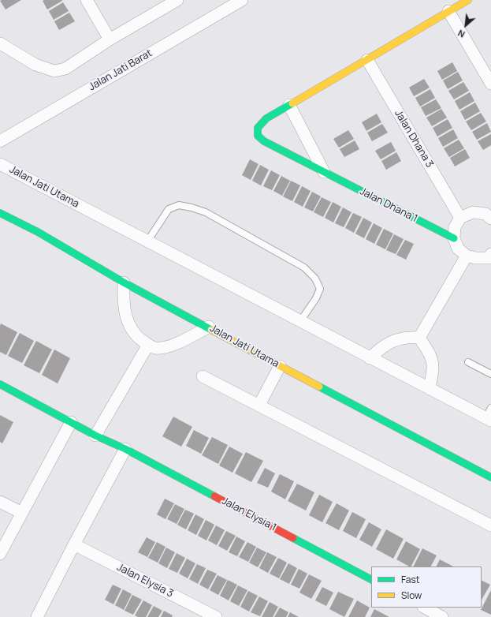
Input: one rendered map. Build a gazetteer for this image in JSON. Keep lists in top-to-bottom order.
{
  "streets": {
    "street": [
      "Jalan Jati Barat",
      "Jalan Dhana 3",
      "Jalan Jati Utama",
      "Jalan Dhana 1",
      "Jalan Elysia 1",
      "Jalan Elysia 3"
    ]
  },
  "legend": ["Fast", "Slow"],
  "north": "bottom left"
}
